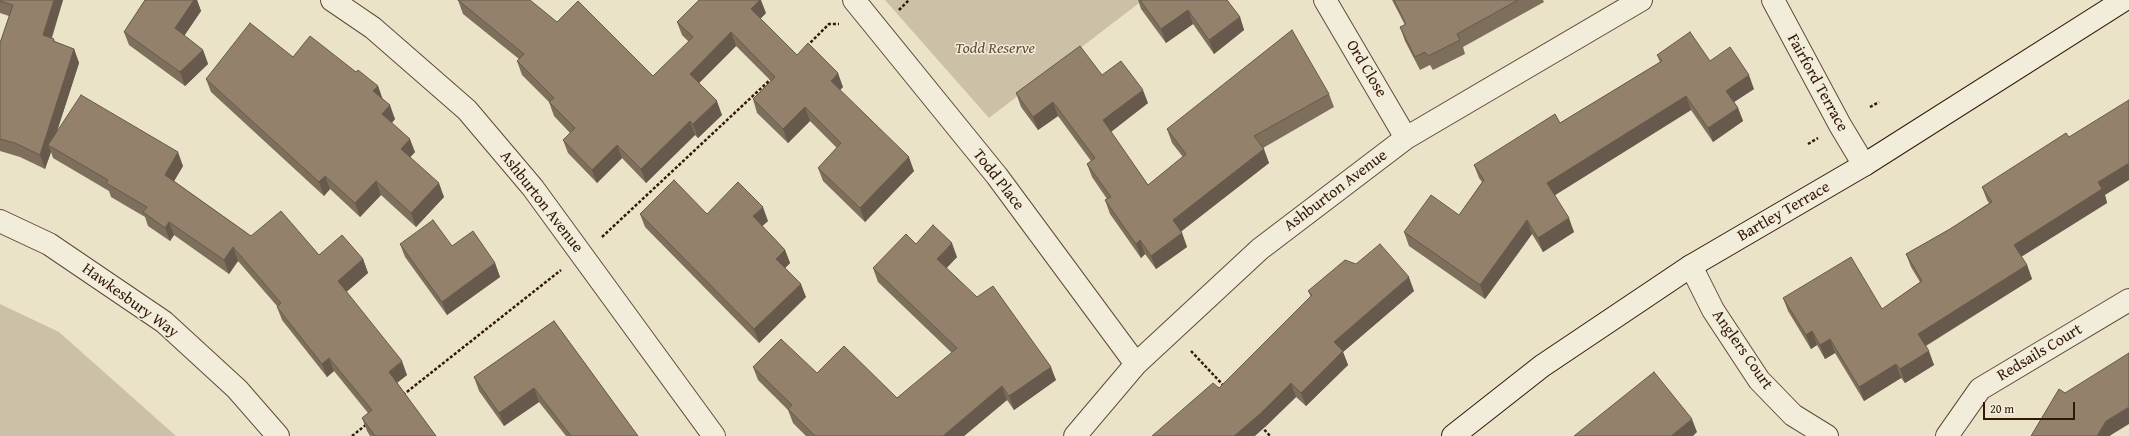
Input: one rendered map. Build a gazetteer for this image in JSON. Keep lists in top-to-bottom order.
{
  "streets": {
    "street": [
      "Ord Close",
      "Fairford Terrace",
      "Todd Place",
      "Ashburton Avenue",
      "Bartley Terrace",
      "Hawkesbury Way",
      "Anglers Court",
      "Redsails Court"
    ]
  },
  "crossings": [
    ["Ord Close", "Ashburton Avenue"],
    ["Fairford Terrace", "Bartley Terrace"],
    ["Todd Place", "Ashburton Avenue"],
    ["Bartley Terrace", "Anglers Court"]
  ],
  "parks": ["Todd Reserve"],
  "scale_bar": "20 m"
}
